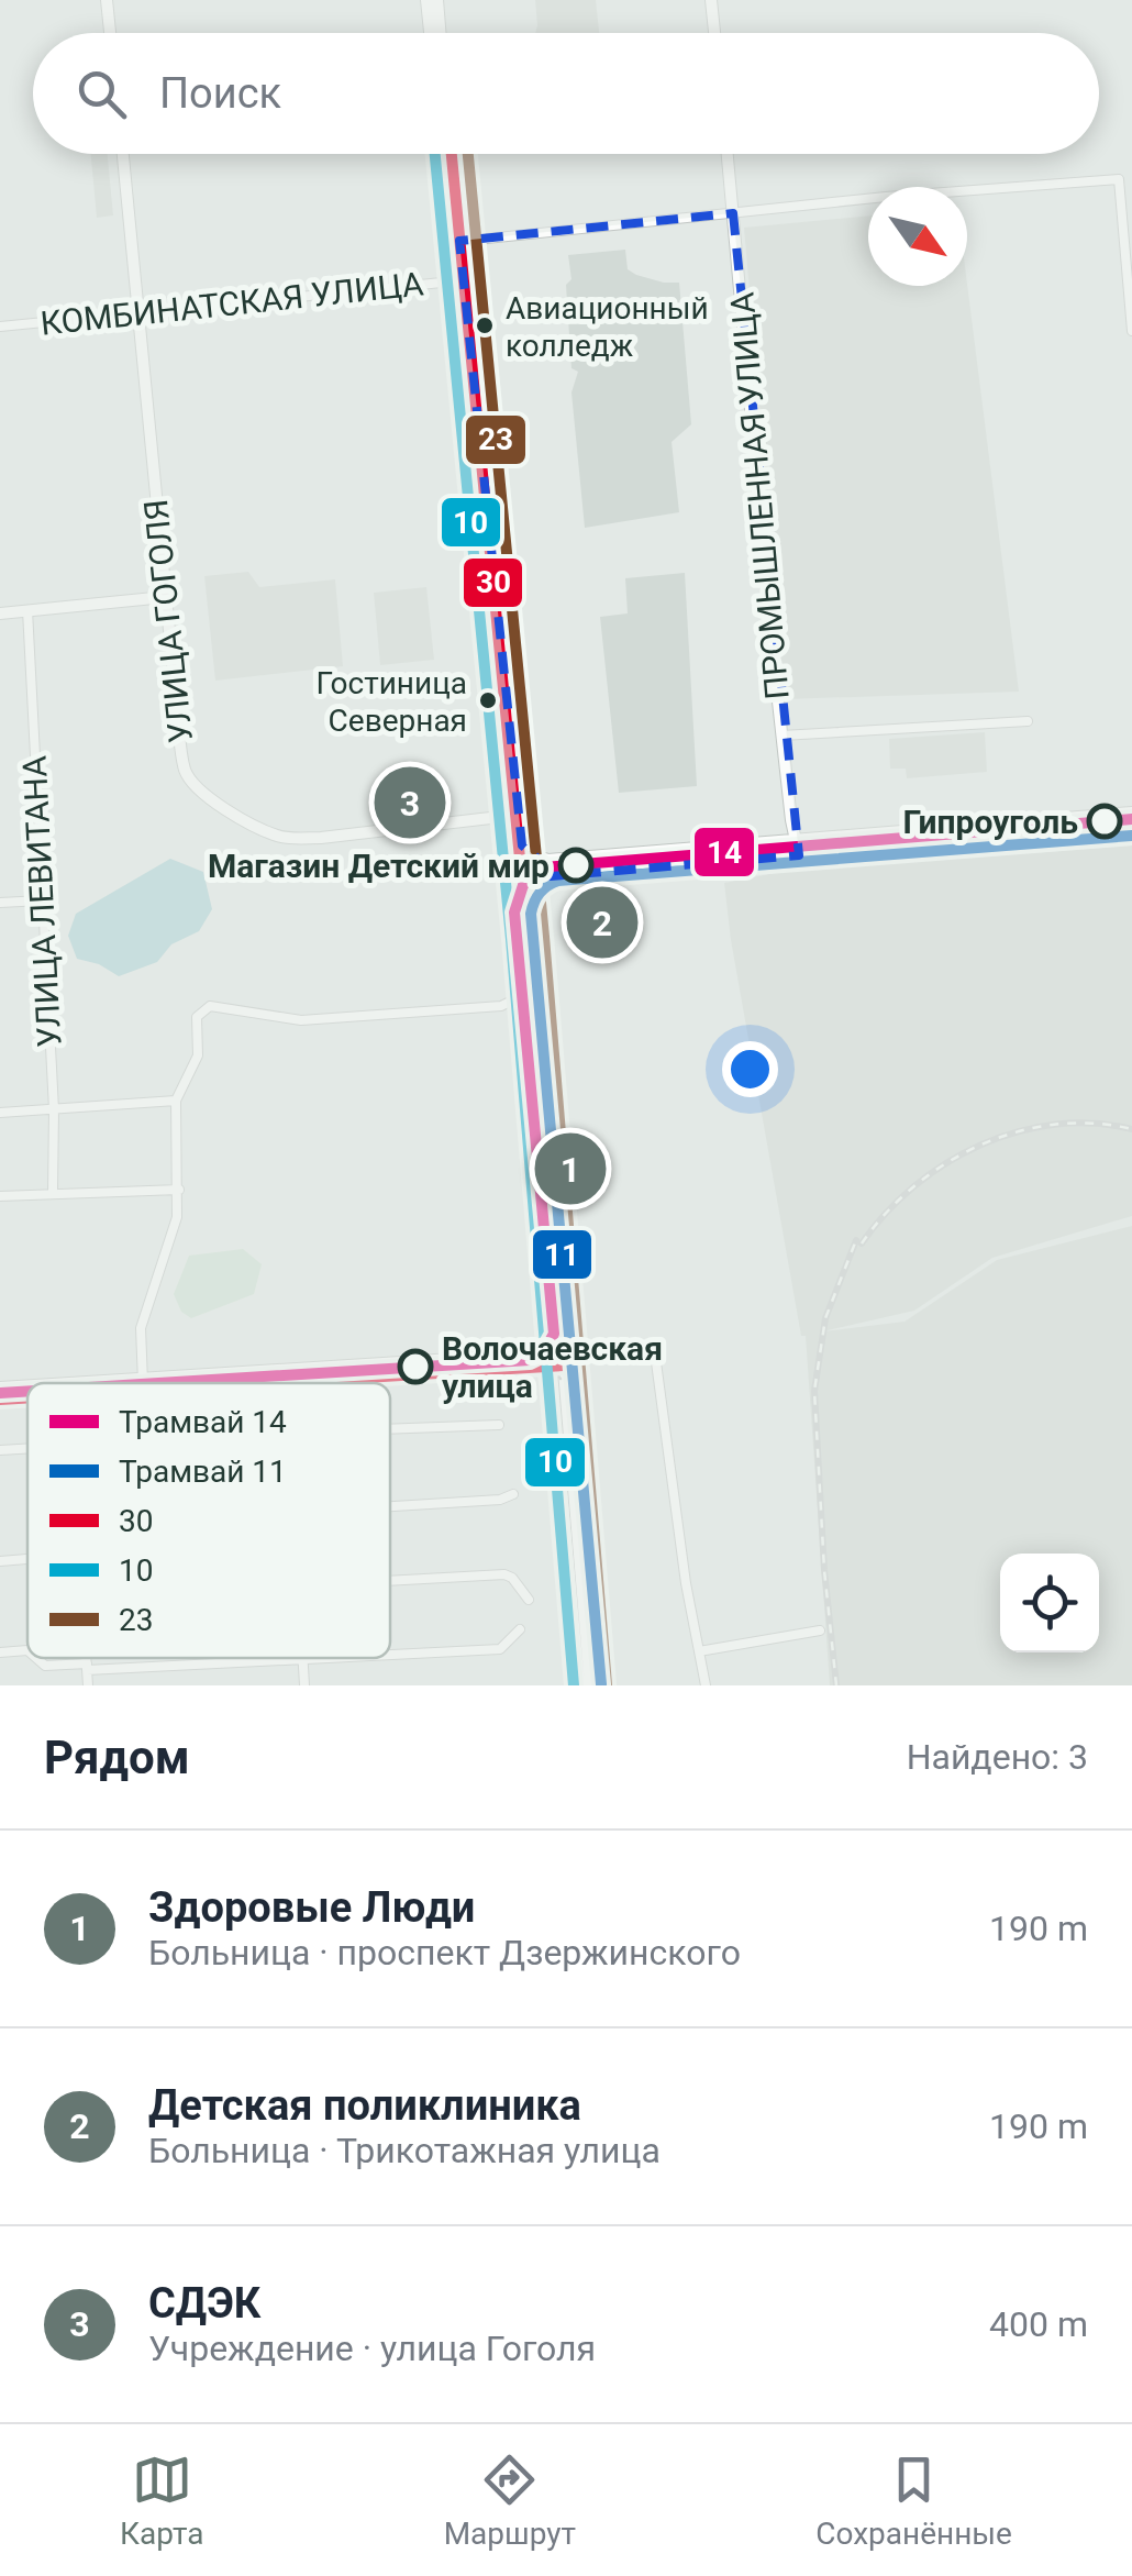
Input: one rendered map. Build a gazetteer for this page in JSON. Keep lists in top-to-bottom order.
{
  "streets": {
    "main road": ["ПРОМЫШЛЕННАЯ УЛИЦА", "УЛИЦА ГОГОЛЯ"],
    "street": ["КОМБИНАТСКАЯ УЛИЦА", "УЛИЦА ЛЕВИТАНА"]
  },
  "crossings": [
    ["КОМБИНАТСКАЯ УЛИЦА", "УЛИЦА ГОГОЛЯ"]
  ],
  "places": [
    "Авиационный колледж",
    "Гостиница Северная",
    "Гипроуголь",
    "Магазин Детский мир",
    "Волочаевская улица"
  ],
  "lines": [
    "transit line 30",
    "transit line 10",
    "transit line 23",
    "tram line 14",
    "tram line 11"
  ],
  "legend": [
    "Трамвай 14",
    "Трамвай 11",
    "30",
    "10",
    "23"
  ],
  "north": "bottom right",
  "page": {
    "search": "Поиск",
    "pins": ["3", "2", "1"],
    "heading": ["Рядом", "Найдено: 3"],
    "list": [
      {
        "mark": "1",
        "name": "Здоровые Люди",
        "note": "Больница · проспект Дзержинского",
        "value": "190 m"
      },
      {
        "mark": "2",
        "name": "Детская поликлиника",
        "note": "Больница · Трикотажная улица",
        "value": "190 m"
      },
      {
        "mark": "3",
        "name": "СДЭК",
        "note": "Учреждение · улица Гоголя",
        "value": "400 m"
      }
    ],
    "nav": ["Карта", "Маршрут", "Сохранённые"]
  }
}
